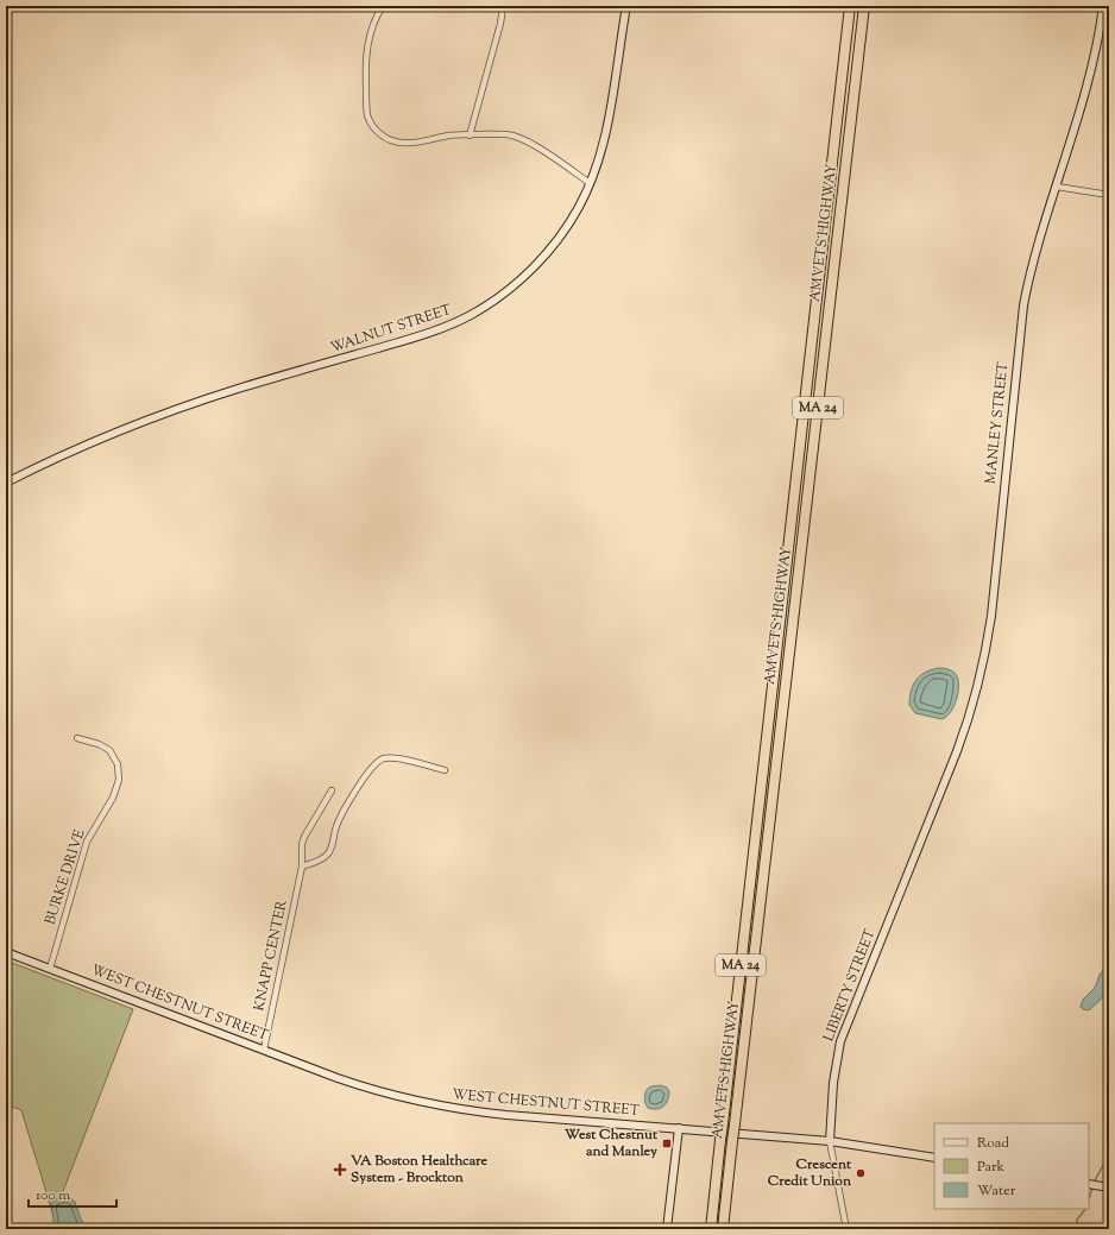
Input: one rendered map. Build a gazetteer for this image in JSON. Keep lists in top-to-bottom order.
{
  "streets": {
    "highway": ["AMVETS HIGHWAY", "MA 24"],
    "main road": [
      "WALNUT STREET",
      "MANLEY STREET",
      "LIBERTY STREET",
      "WEST CHESTNUT STREET"
    ],
    "street": ["BURKE DRIVE", "KNAPP CENTER"]
  },
  "crossings": [
    ["MANLEY STREET", "LIBERTY STREET"],
    ["BURKE DRIVE", "WEST CHESTNUT STREET"],
    ["KNAPP CENTER", "WEST CHESTNUT STREET"],
    ["LIBERTY STREET", "WEST CHESTNUT STREET"]
  ],
  "places": {
    "transit": ["West Chestnut and Manley"],
    "health": ["VA Boston Healthcare System - Brockton"],
    "other": ["Crescent Credit Union"]
  },
  "legend": ["Road", "Park", "Water"],
  "scale_bar": "100 m"
}
